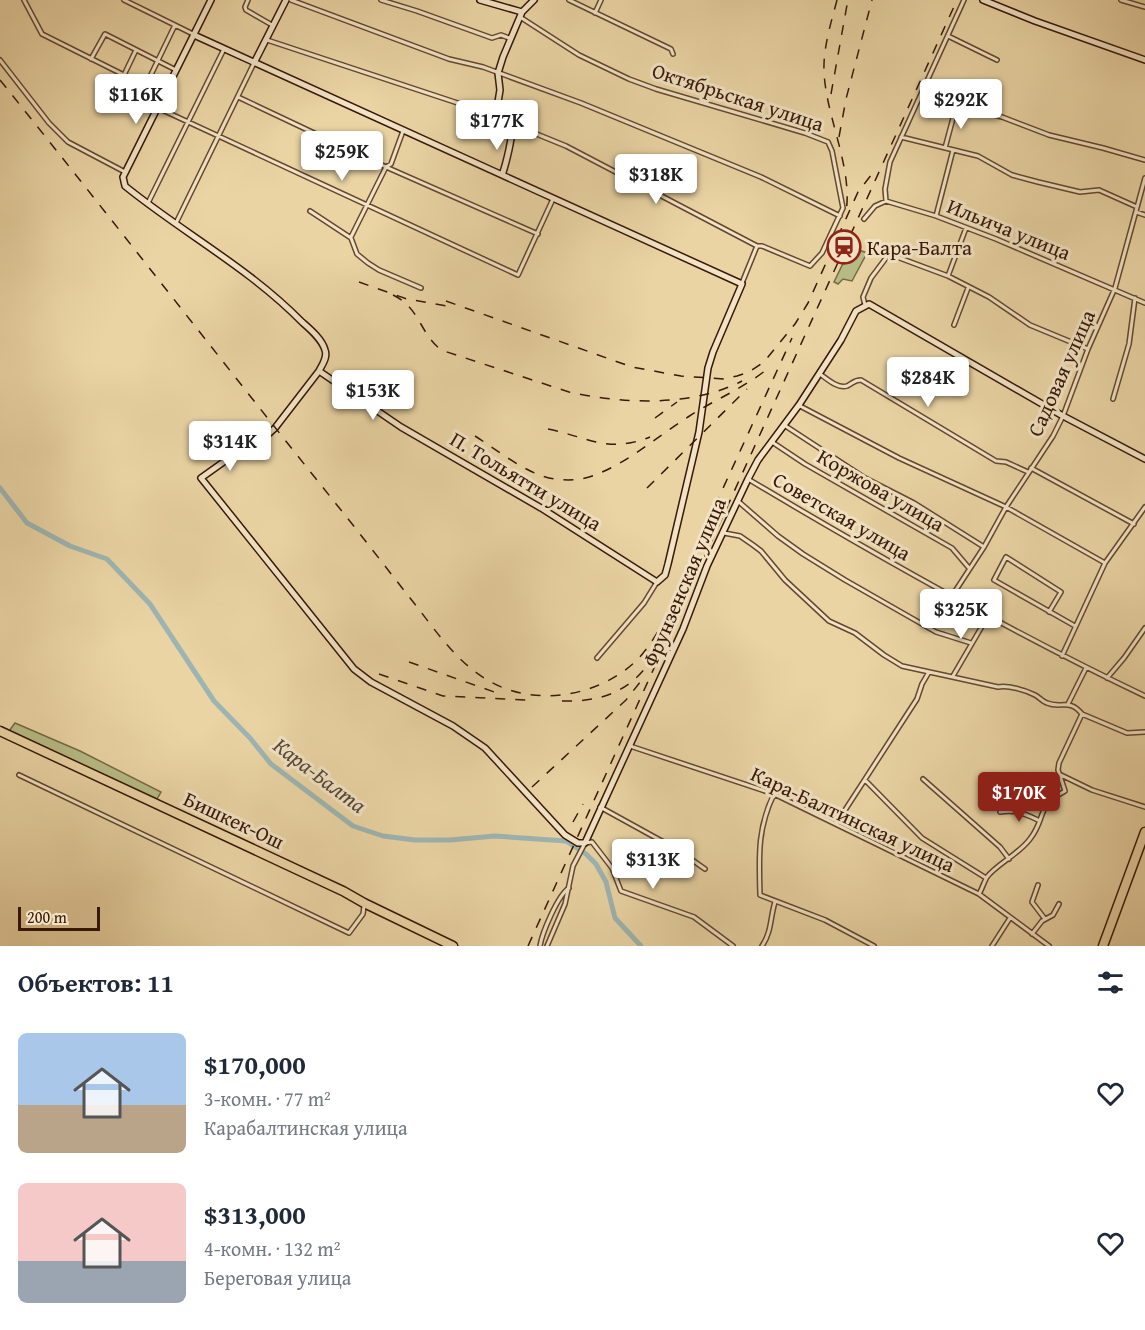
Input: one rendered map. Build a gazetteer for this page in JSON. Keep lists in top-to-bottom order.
{
  "streets": {
    "highway": ["Бишкек-Ош"],
    "street": [
      "Октябрьская улица",
      "Ильича улица",
      "Садовая улица",
      "П. Тольятти улица",
      "Коржова улица",
      "Советская улица",
      "Фрунзенская улица",
      "Кара-Балтинская улица"
    ]
  },
  "crossings": [
    ["Ильича улица", "Садовая улица"],
    ["Садовая улица", "Коржова улица"],
    ["Садовая улица", "Советская улица"],
    ["Коржова улица", "Фрунзенская улица"],
    ["Советская улица", "Фрунзенская улица"],
    ["Фрунзенская улица", "Кара-Балтинская улица"]
  ],
  "water": ["Кара-Балта"],
  "places": {
    "station": ["Кара-Балта"]
  },
  "scale_bar": "200 m",
  "page": {
    "price": [
      "$116K",
      "$292K",
      "$177K",
      "$259K",
      "$318K",
      "$284K",
      "$153K",
      "$314K",
      "$325K",
      "$170K",
      "$313K"
    ],
    "scale": "200 m",
    "heading": "Объектов: 11",
    "list": [
      {
        "name": "$170,000",
        "note": "3-комн. · 77 m² · Карабалтинская улица"
      },
      {
        "name": "$313,000",
        "note": "4-комн. · 132 m² · Береговая улица"
      }
    ]
  }
}
